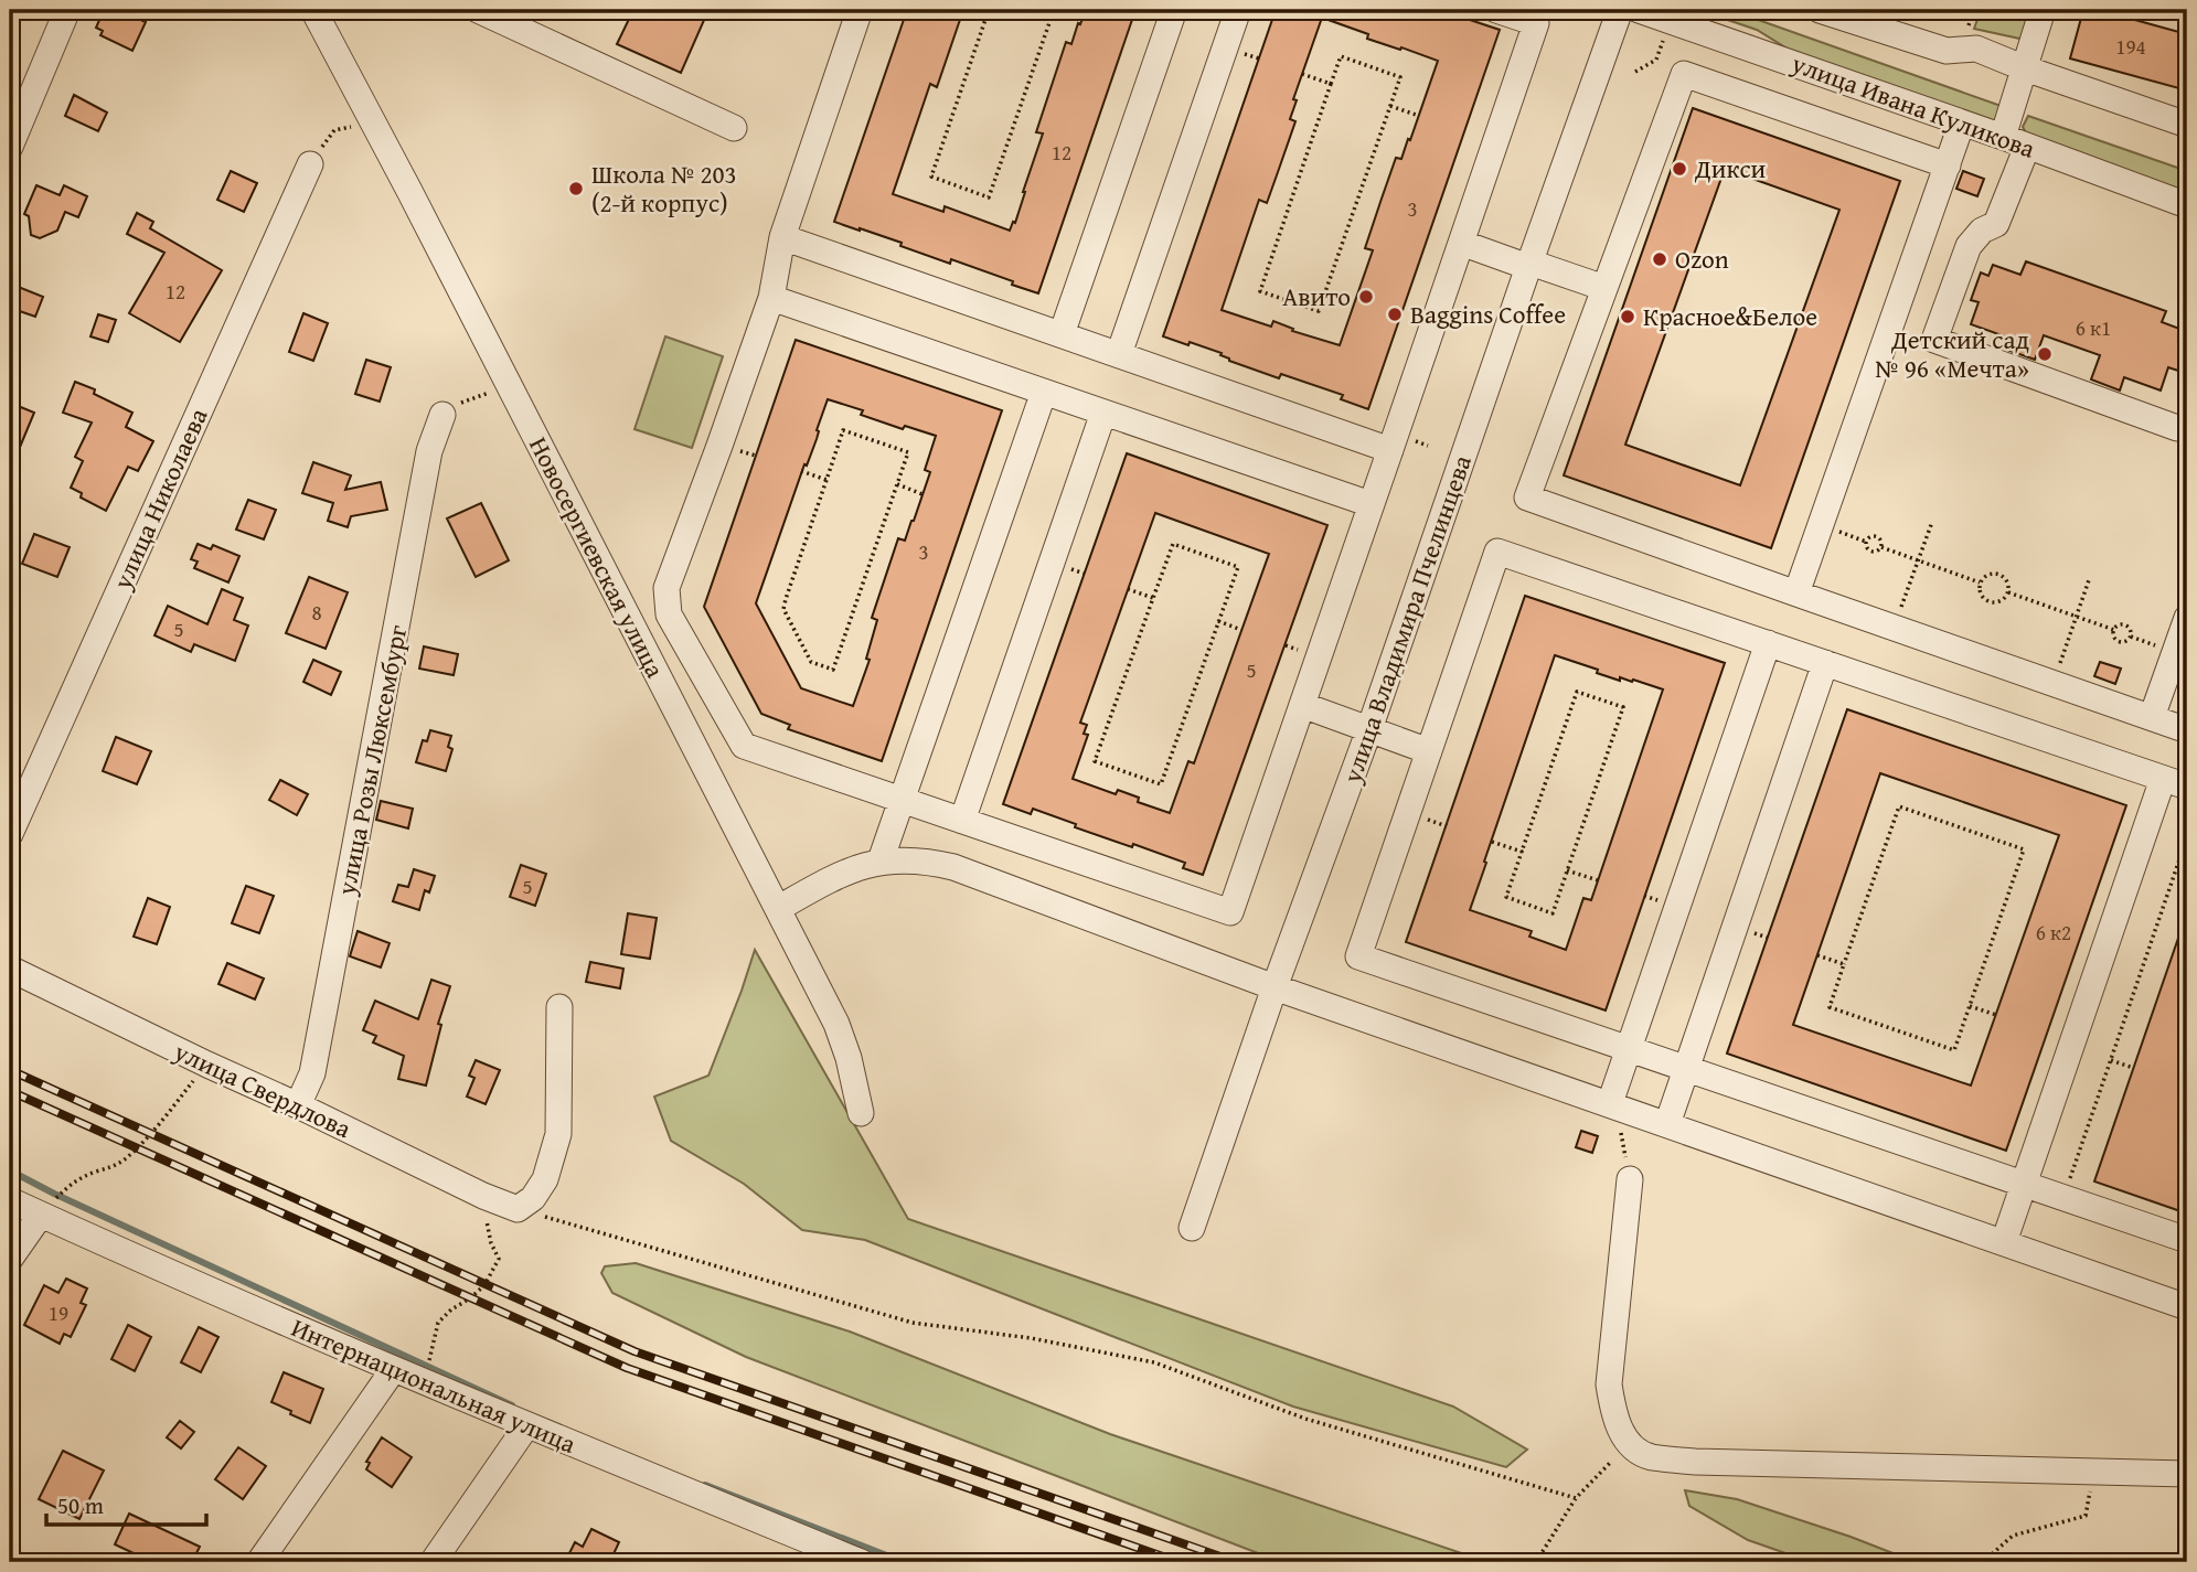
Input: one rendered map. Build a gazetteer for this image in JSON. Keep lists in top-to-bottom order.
{
  "streets": {
    "street": [
      "улица Ивана Куликова",
      "улица Николаева",
      "Новосергиевская улица",
      "улица Владимира Пчелинцева",
      "улица Розы Люксембург",
      "улица Свердлова",
      "Интернациональная улица"
    ]
  },
  "crossings": [
    ["улица Розы Люксембург", "улица Свердлова"]
  ],
  "places": [
    "Дикси",
    "Школа № 203 (2-й корпус)",
    "Ozon",
    "Авито",
    "Baggins Coffee",
    "Красное&Белое",
    "Детский сад № 96 «Мечта»"
  ],
  "house_numbers": [
    "194",
    "12",
    "3",
    "12",
    "6 к1",
    "3",
    "8",
    "5",
    "5",
    "5",
    "6 к2",
    "19"
  ],
  "scale_bar": "50 m"
}
